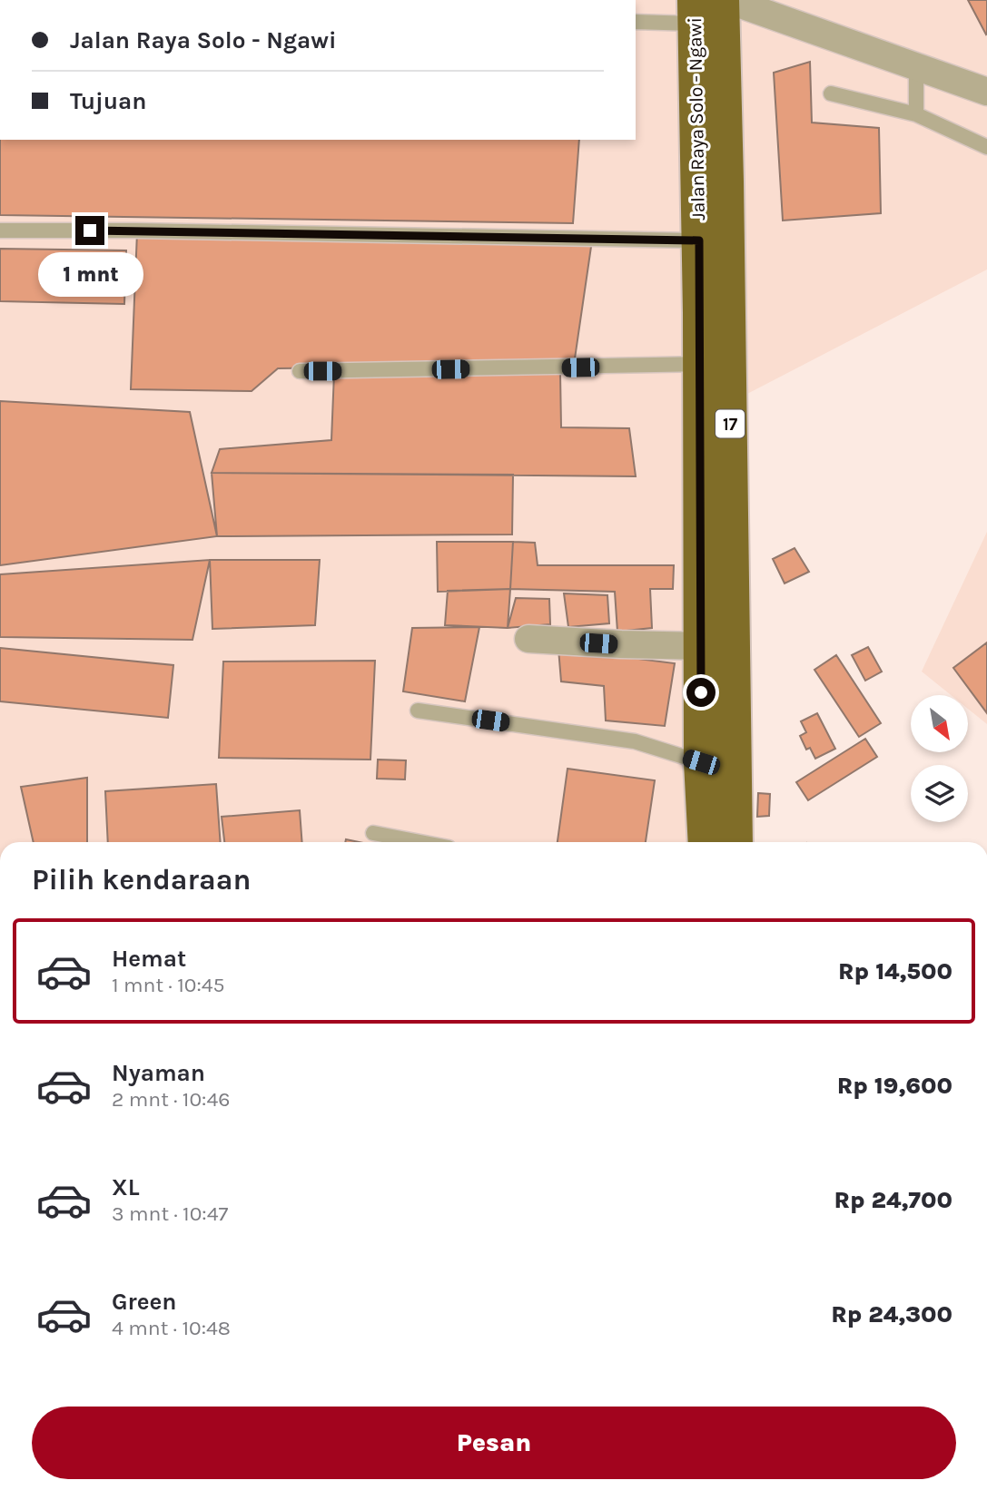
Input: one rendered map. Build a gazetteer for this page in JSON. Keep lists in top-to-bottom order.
{
  "streets": {
    "highway": ["Jalan Raya Solo - Ngawi", "17"]
  },
  "north": "bottom right",
  "page": {
    "banner": ["Jalan Raya Solo - Ngawi", "Tujuan"],
    "bubble": "1 mnt",
    "heading": "Pilih kendaraan",
    "list": [
      {
        "name": "Hemat",
        "note": "1 mnt · 10:45",
        "value": "Rp 14,500"
      },
      {
        "name": "Nyaman",
        "note": "2 mnt · 10:46",
        "value": "Rp 19,600"
      },
      {
        "name": "XL",
        "note": "3 mnt · 10:47",
        "value": "Rp 24,700"
      },
      {
        "name": "Green",
        "note": "4 mnt · 10:48",
        "value": "Rp 24,300"
      }
    ],
    "buttons": "Pesan"
  }
}
